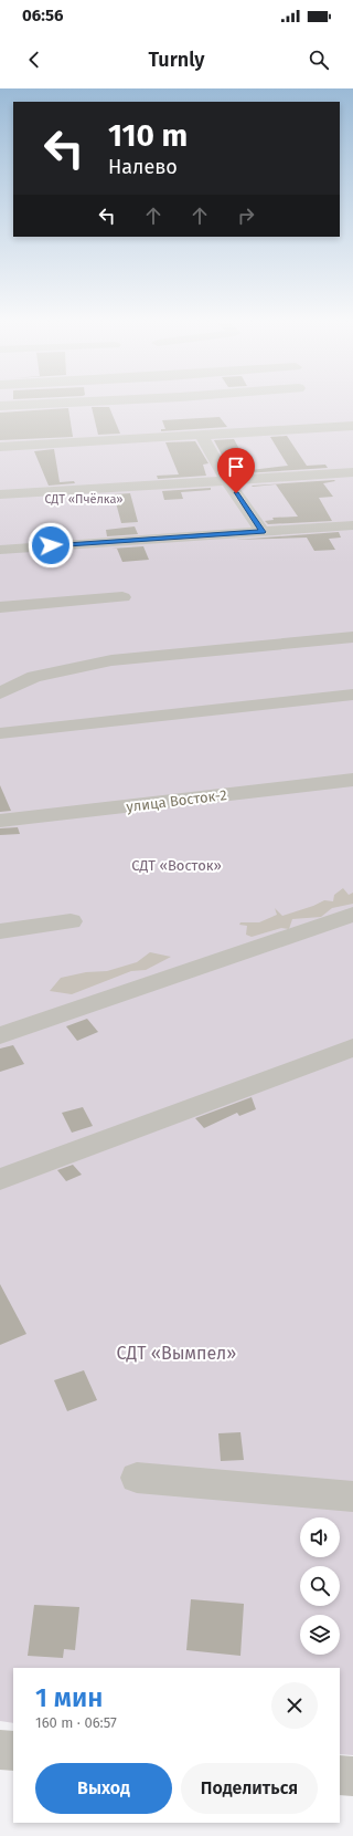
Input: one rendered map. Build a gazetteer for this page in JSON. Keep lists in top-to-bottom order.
{
  "streets": {
    "street": ["улица Восток-2"]
  },
  "parks": ["СДТ «Пчёлка»", "СДТ «Восток»", "СДТ «Вымпел»"],
  "page": {
    "status": "06:56",
    "header": "Turnly",
    "turn": ["110 m", "Налево"],
    "heading": ["1 мин", "160 m · 06:57"],
    "buttons": ["Выход", "Поделиться"]
  }
}
